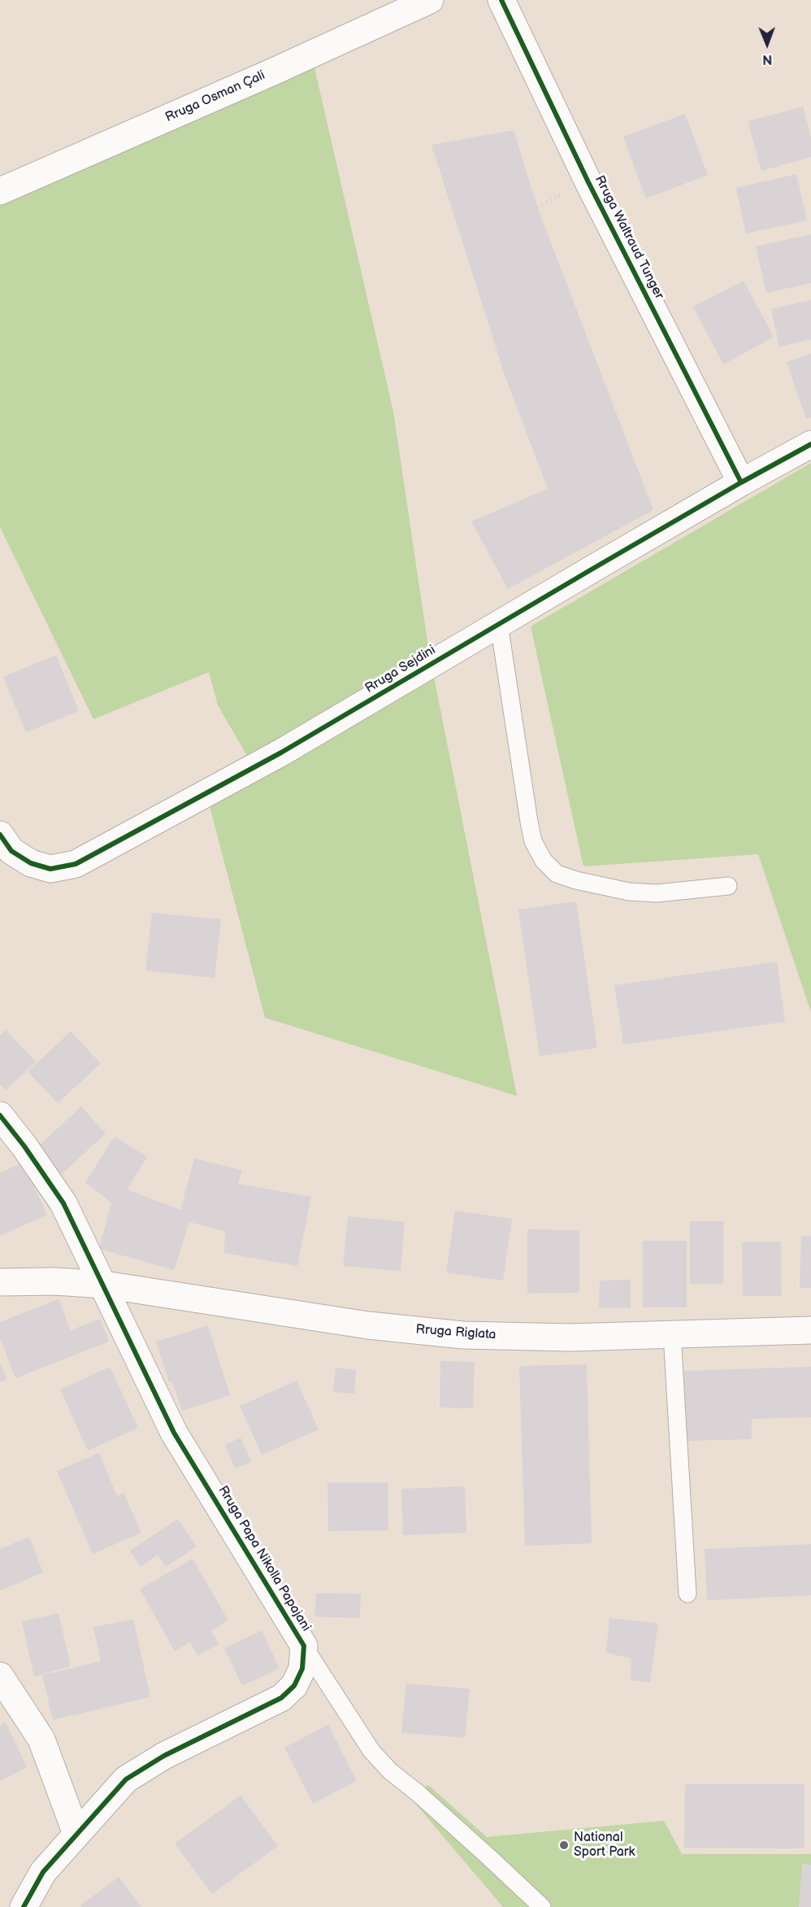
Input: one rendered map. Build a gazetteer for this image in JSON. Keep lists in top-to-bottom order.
{
  "streets": {
    "street": [
      "Rruga Osman Çali",
      "Rruga Waltraud Tunger",
      "Rruga Sejdini",
      "Rruga Riglata",
      "Rruga Papa Nikolla Papajani"
    ]
  },
  "crossings": [
    ["Rruga Waltraud Tunger", "Rruga Sejdini"],
    ["Rruga Riglata", "Rruga Papa Nikolla Papajani"]
  ],
  "places": ["National Sport Park"],
  "north": "bottom"
}
